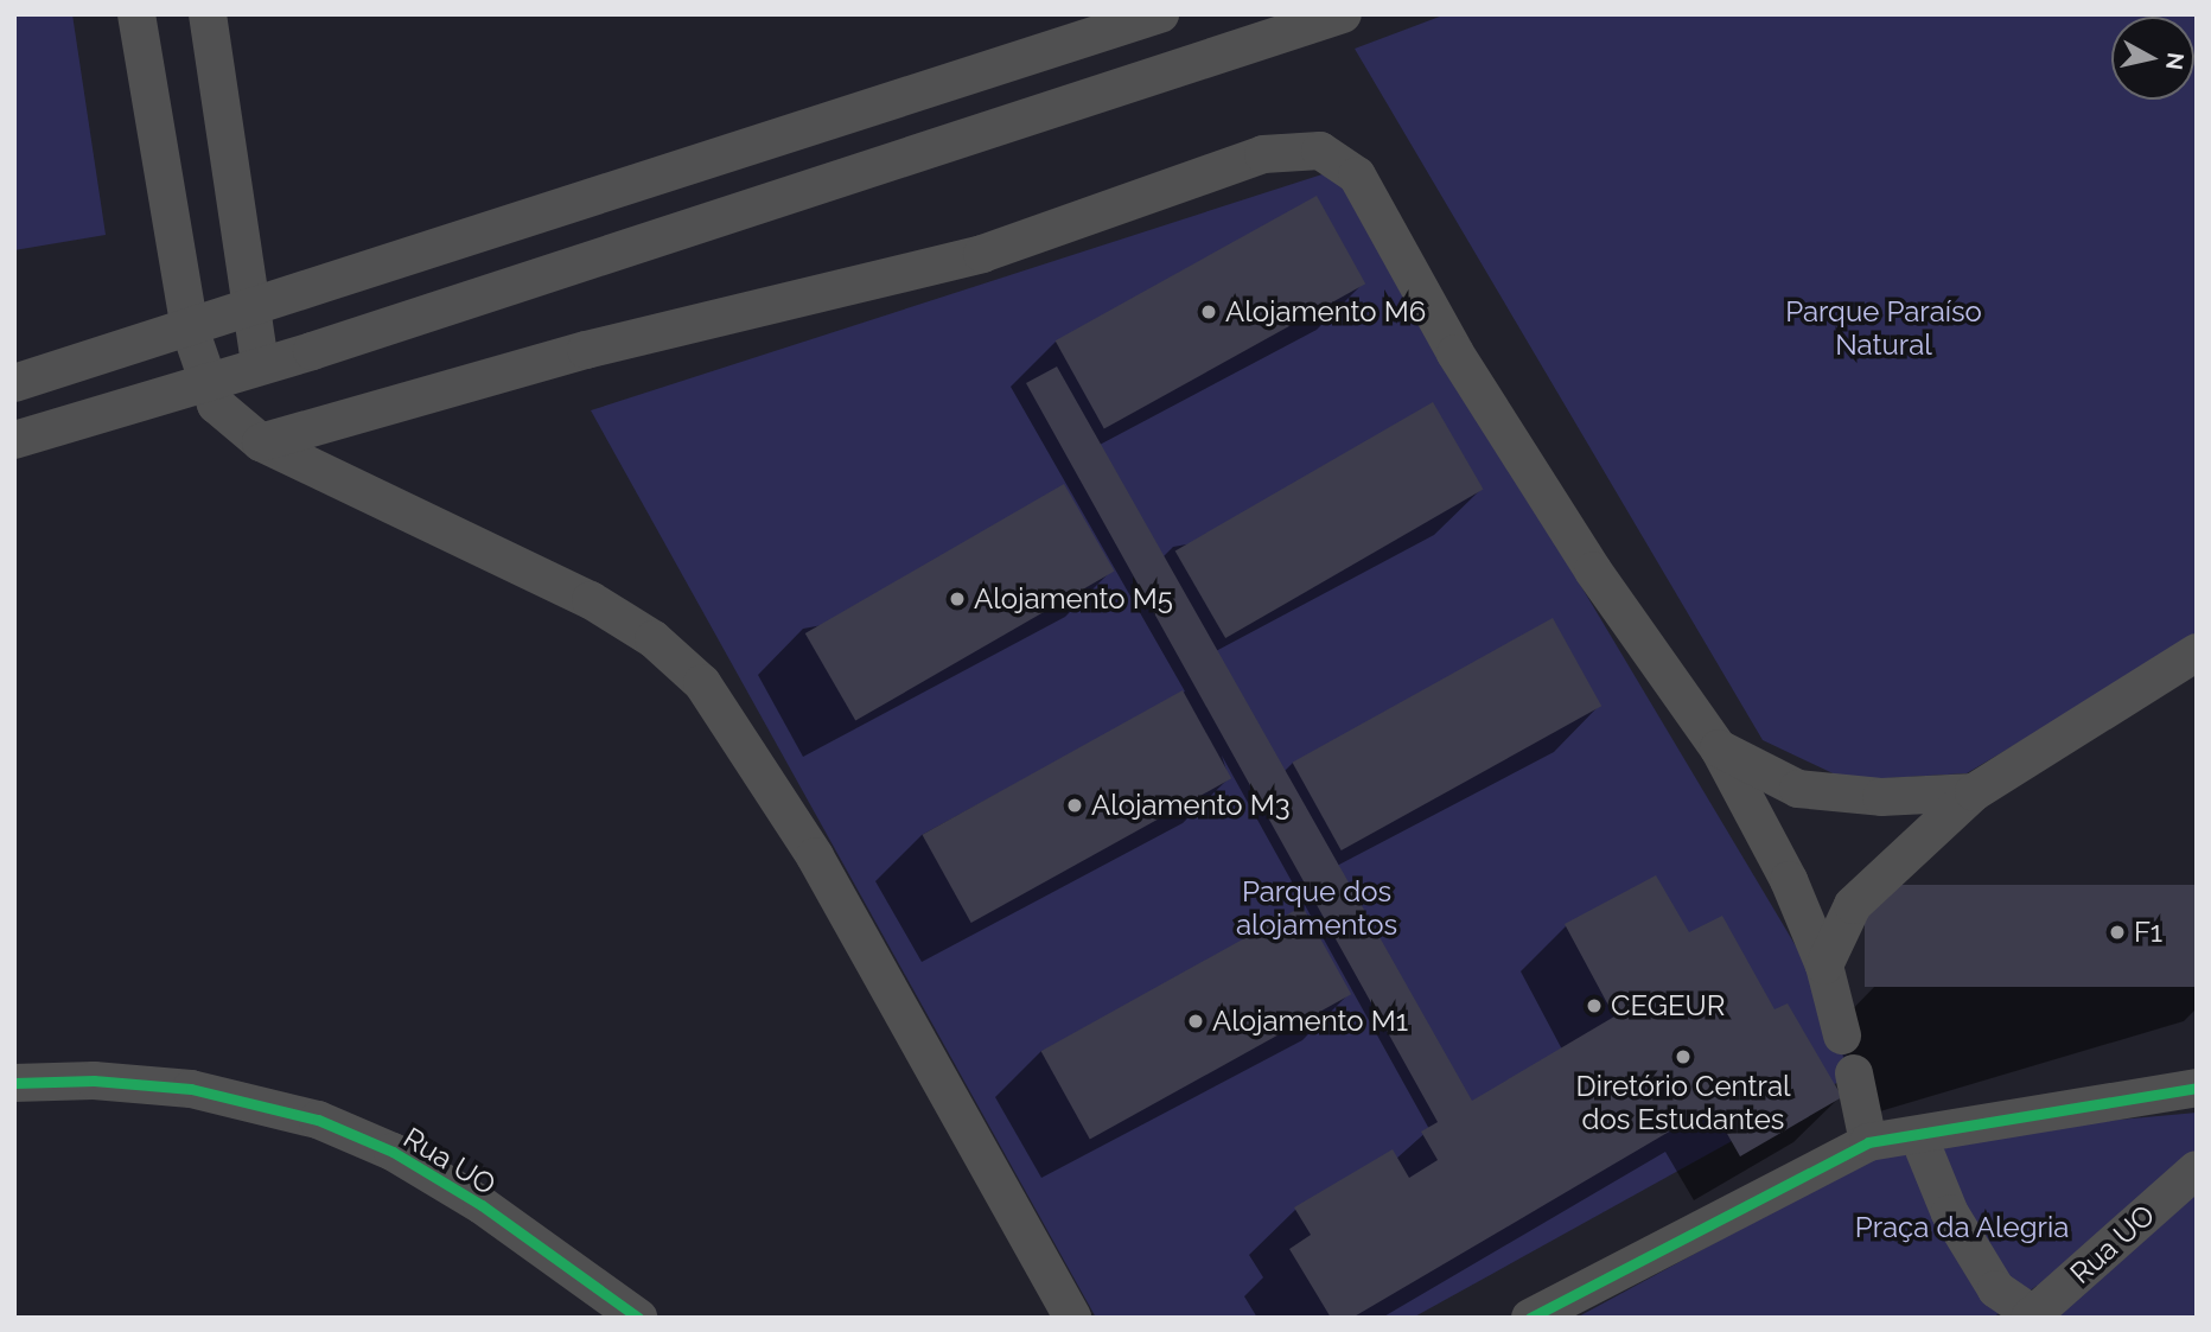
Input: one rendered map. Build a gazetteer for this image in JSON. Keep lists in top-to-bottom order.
{
  "streets": {
    "street": ["Rua UO"]
  },
  "parks": ["Parque Paraíso Natural", "Parque dos alojamentos", "Praça da Alegria"],
  "places": [
    "Alojamento M6",
    "Alojamento M5",
    "Alojamento M3",
    "F1",
    "CEGEUR",
    "Alojamento M1",
    "Diretório Central dos Estudantes"
  ],
  "north": "right"
}
